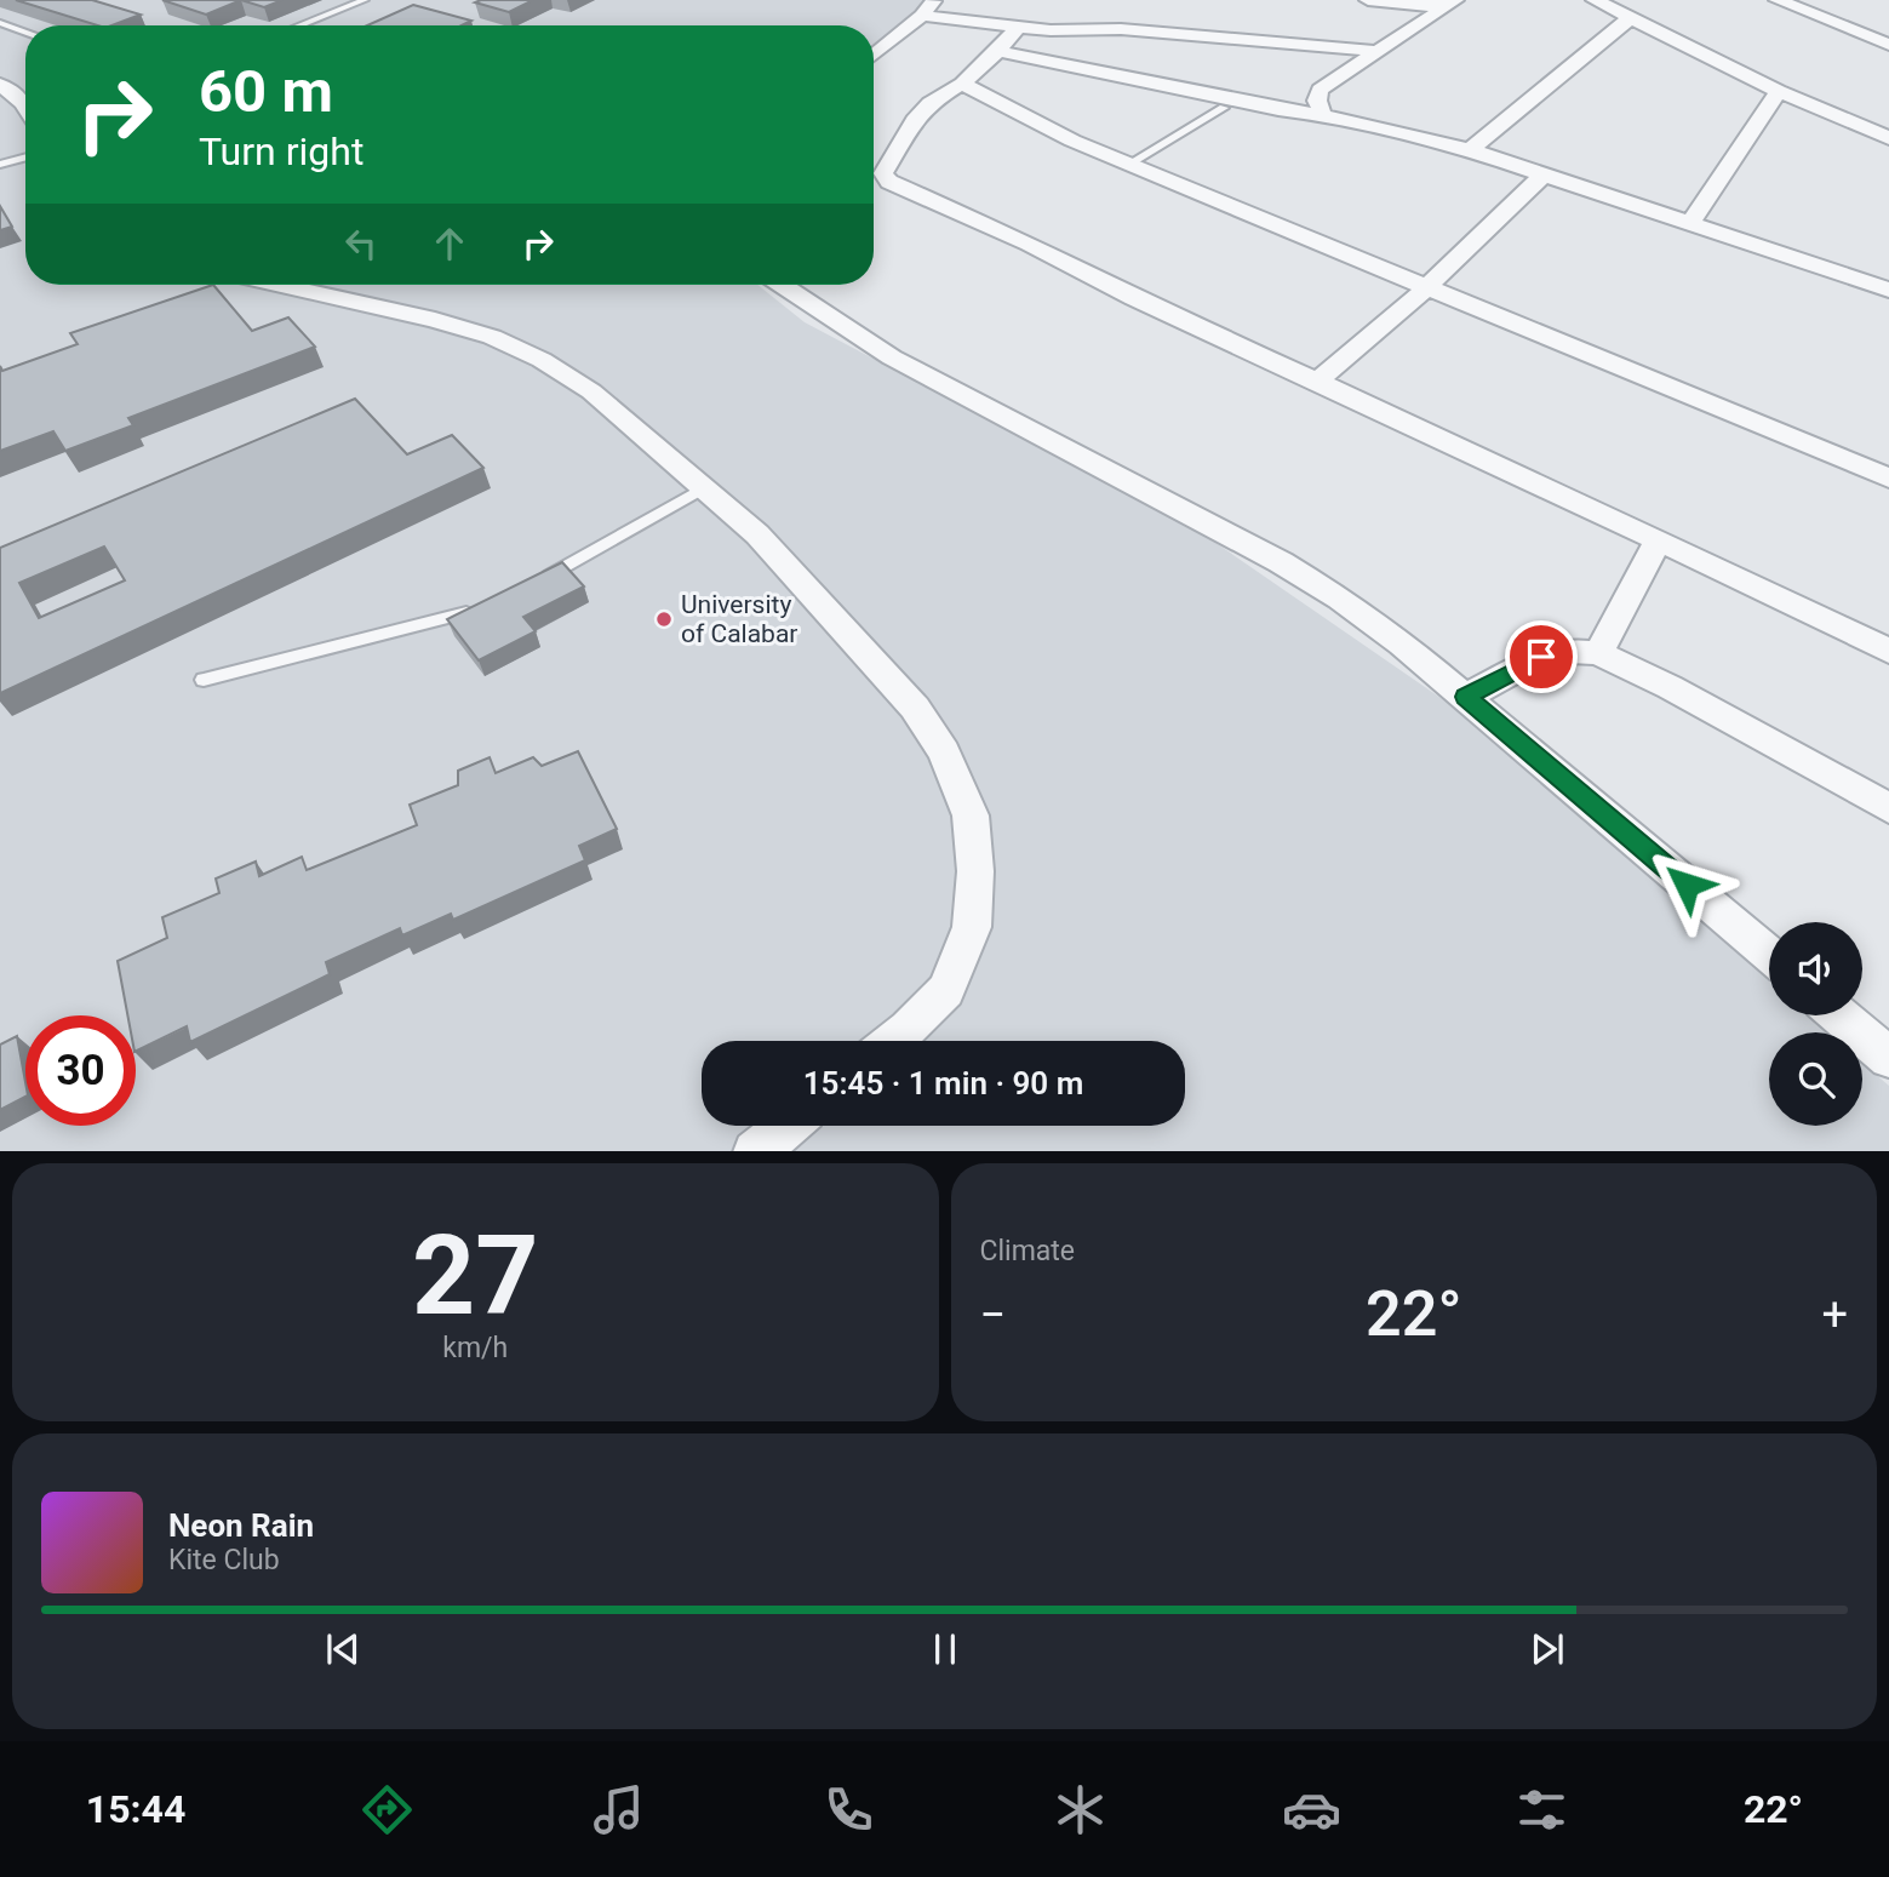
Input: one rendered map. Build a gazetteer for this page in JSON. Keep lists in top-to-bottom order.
{
  "places": ["University of Calabar"],
  "page": {
    "turn": ["60 m", "Turn right"],
    "limit": "30",
    "trip": "15:45 · 1 min · 90 m",
    "tile": [
      ["27", "km/h"],
      "Climate"
    ],
    "heat": ["−", "22°", "+"],
    "song": ["Neon Rain", "Kite Club"],
    "tabs": ["15:44", "22°"]
  }
}
